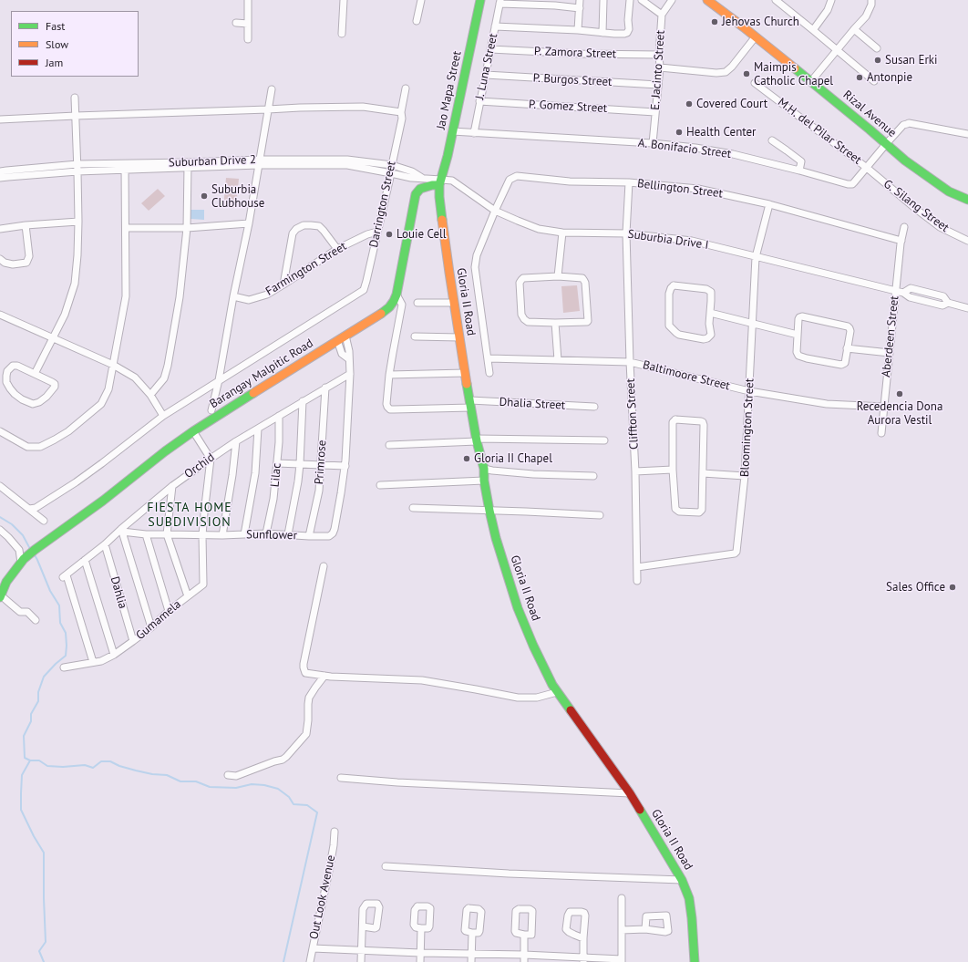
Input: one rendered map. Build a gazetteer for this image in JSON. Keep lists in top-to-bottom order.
{
  "streets": {
    "street": [
      "P. Zamora Street",
      "J. Luna Street",
      "E. Jacinto Street",
      "P. Burgos Street",
      "Jao Mapa Street",
      "P. Gomez Street",
      "Rizal Avenue",
      "M.H. del Pilar Street",
      "A. Bonifacio Street",
      "Suburban Drive 2",
      "Bellington Street",
      "Darrington Street",
      "G. Silang Street",
      "Suburbia Drive I",
      "Farmington Street",
      "Gloria II Road",
      "Aberdeen Street",
      "Barangay Malpitic Road",
      "Baltimoore Street",
      "Dhalia Street",
      "Cliffton Street",
      "Bloomington Street",
      "Primrose",
      "Orchid",
      "Lilac",
      "Sunflower",
      "Dahlia",
      "Gumamela",
      "Out Look Avenue"
    ]
  },
  "crossings": [
    ["P. Zamora Street", "J. Luna Street"],
    ["P. Zamora Street", "E. Jacinto Street"],
    ["J. Luna Street", "P. Burgos Street"],
    ["J. Luna Street", "P. Gomez Street"],
    ["J. Luna Street", "A. Bonifacio Street"],
    ["E. Jacinto Street", "P. Burgos Street"],
    ["E. Jacinto Street", "P. Gomez Street"],
    ["E. Jacinto Street", "A. Bonifacio Street"],
    ["Jao Mapa Street", "A. Bonifacio Street"],
    ["Jao Mapa Street", "Suburban Drive 2"],
    ["Jao Mapa Street", "Suburbia Drive I"],
    ["Jao Mapa Street", "Gloria II Road"],
    ["Jao Mapa Street", "Barangay Malpitic Road"],
    ["Rizal Avenue", "A. Bonifacio Street"],
    ["M.H. del Pilar Street", "A. Bonifacio Street"],
    ["M.H. del Pilar Street", "G. Silang Street"],
    ["A. Bonifacio Street", "G. Silang Street"],
    ["Suburban Drive 2", "Darrington Street"],
    ["Suburban Drive 2", "Suburbia Drive I"],
    ["Suburban Drive 2", "Gloria II Road"],
    ["Suburban Drive 2", "Barangay Malpitic Road"],
    ["Bellington Street", "Suburbia Drive I"],
    ["Bellington Street", "Aberdeen Street"],
    ["Bellington Street", "Baltimoore Street"],
    ["Bellington Street", "Cliffton Street"],
    ["Bellington Street", "Bloomington Street"],
    ["Darrington Street", "Farmington Street"],
    ["Suburbia Drive I", "Gloria II Road"],
    ["Suburbia Drive I", "Aberdeen Street"],
    ["Suburbia Drive I", "Barangay Malpitic Road"],
    ["Suburbia Drive I", "Cliffton Street"],
    ["Suburbia Drive I", "Bloomington Street"],
    ["Gloria II Road", "Barangay Malpitic Road"],
    ["Gloria II Road", "Dhalia Street"],
    ["Aberdeen Street", "Baltimoore Street"],
    ["Baltimoore Street", "Cliffton Street"],
    ["Baltimoore Street", "Bloomington Street"],
    ["Cliffton Street", "Bloomington Street"],
    ["Primrose", "Orchid"],
    ["Primrose", "Sunflower"],
    ["Orchid", "Lilac"],
    ["Orchid", "Sunflower"],
    ["Orchid", "Dahlia"],
    ["Orchid", "Gumamela"],
    ["Lilac", "Sunflower"],
    ["Sunflower", "Gumamela"],
    ["Dahlia", "Gumamela"]
  ],
  "districts": ["FIESTA HOME SUBDIVISION"],
  "places": [
    "Jehovas Church",
    "Susan Erki",
    "Maimpis Catholic Chapel",
    "Antonpie",
    "Covered Court",
    "Health Center",
    "Suburbia Clubhouse",
    "Louie Cell",
    "Recedencia Dona Aurora Vestil",
    "Gloria II Chapel",
    "Sales Office"
  ],
  "legend": ["Fast", "Slow", "Jam"]
}
